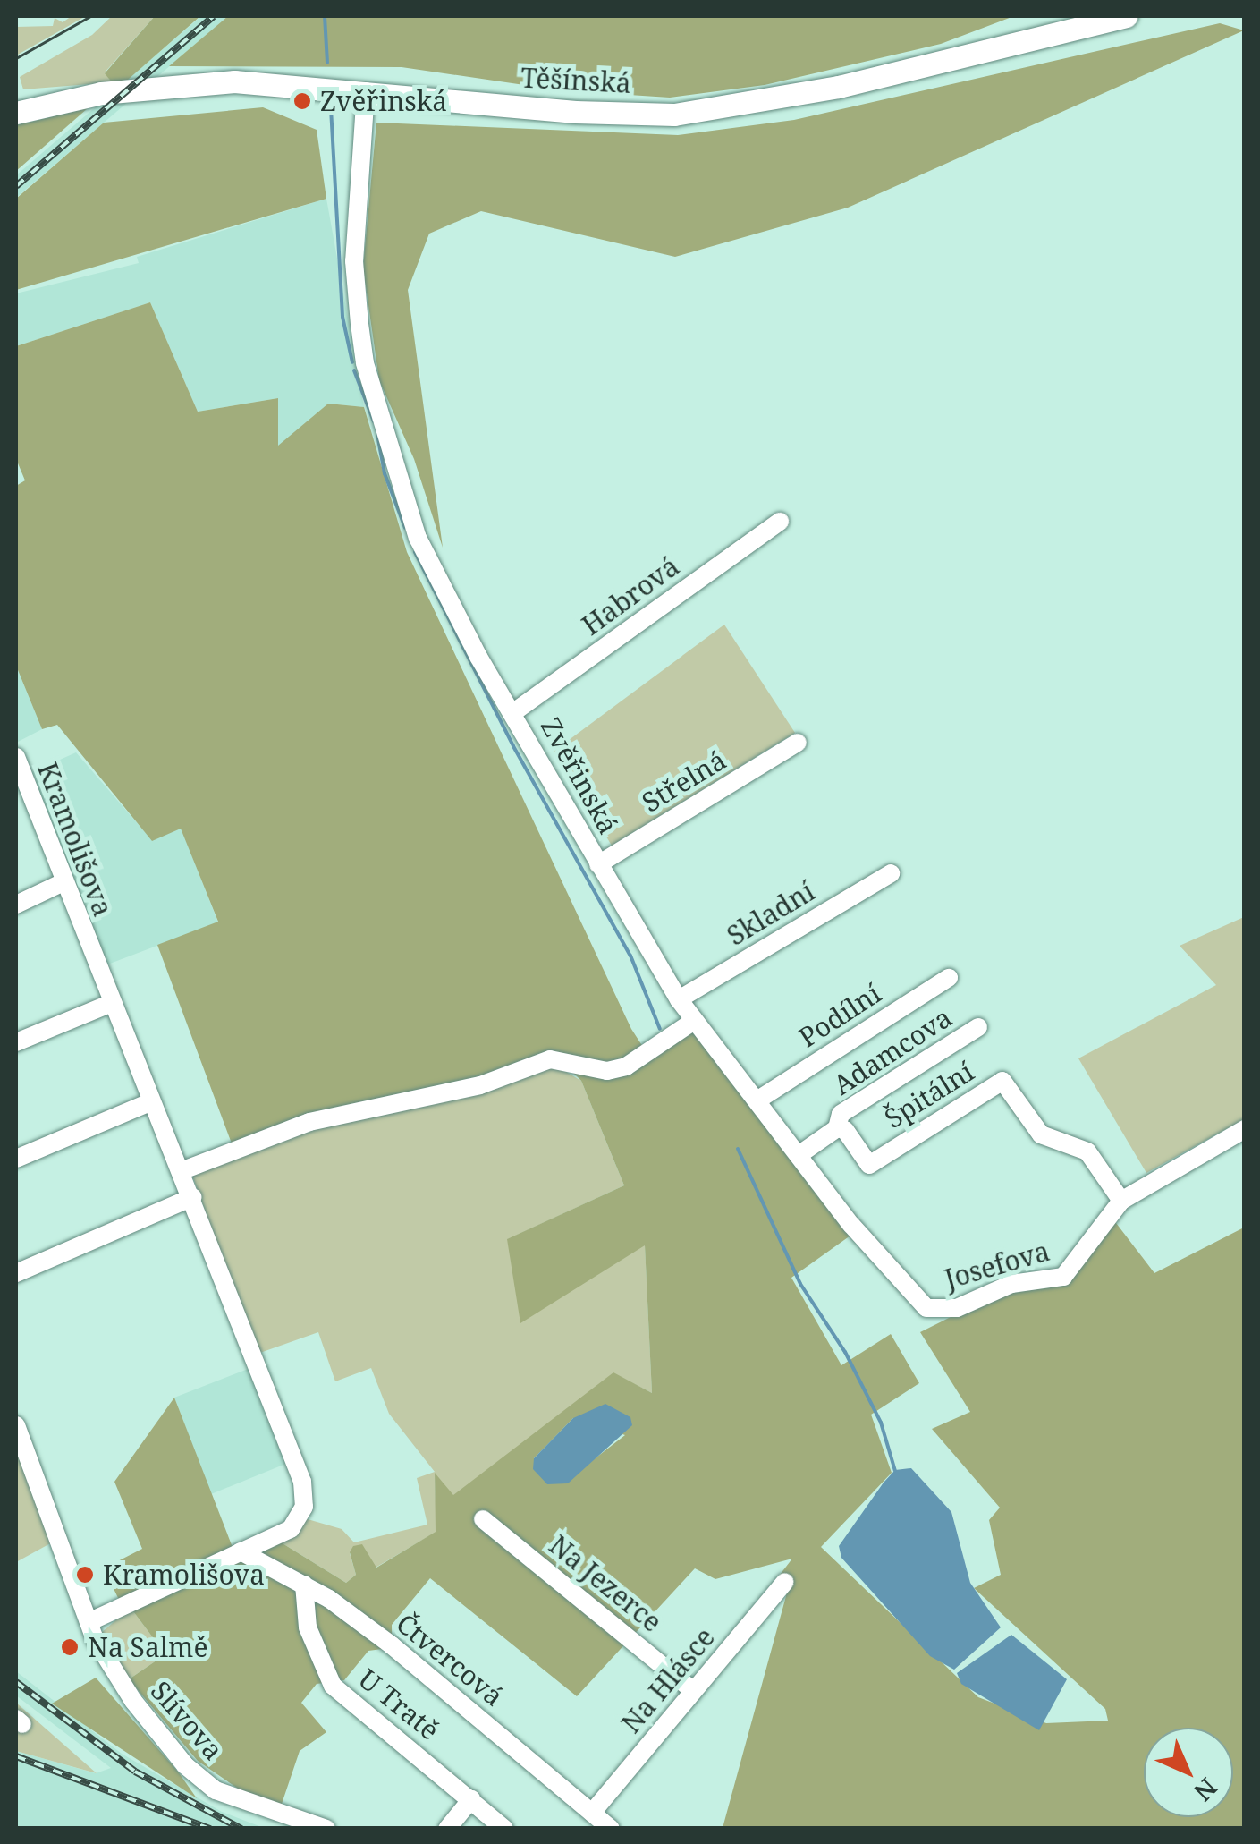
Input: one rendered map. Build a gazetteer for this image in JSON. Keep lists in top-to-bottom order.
{
  "streets": {
    "main road": ["Těšínská"],
    "street": [
      "Habrová",
      "Zvěřinská",
      "Střelná",
      "Kramolišova",
      "Skladní",
      "Podílní",
      "Adamcova",
      "Špitální",
      "Josefova",
      "Na Jezerce",
      "Čtvercová",
      "Na Hlásce",
      "U Tratě",
      "Slívova"
    ]
  },
  "crossings": [
    ["Těšínská", "Zvěřinská"],
    ["Habrová", "Zvěřinská"],
    ["Zvěřinská", "Střelná"],
    ["Zvěřinská", "Skladní"],
    ["Zvěřinská", "Podílní"],
    ["Zvěřinská", "Adamcova"],
    ["Zvěřinská", "Josefova"],
    ["Kramolišova", "Čtvercová"],
    ["Kramolišova", "Slívova"],
    ["Adamcova", "Špitální"],
    ["Špitální", "Josefova"],
    ["Na Jezerce", "Na Hlásce"],
    ["Čtvercová", "Na Hlásce"],
    ["Čtvercová", "U Tratě"]
  ],
  "places": ["Zvěřinská", "Kramolišova", "Na Salmě"],
  "north": "bottom right"
}
